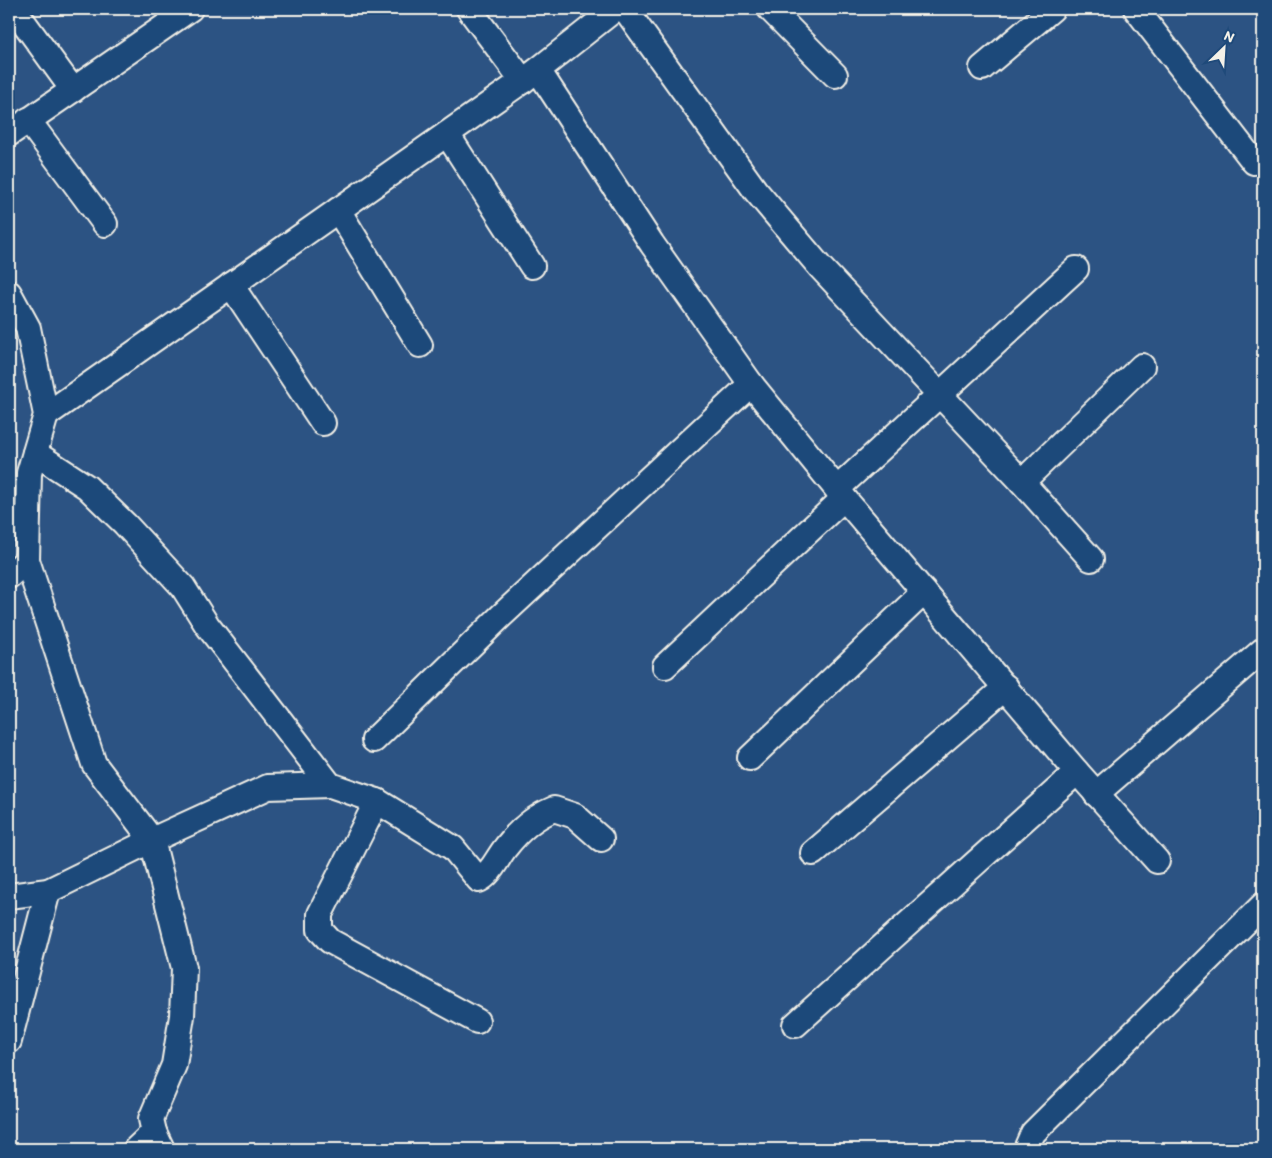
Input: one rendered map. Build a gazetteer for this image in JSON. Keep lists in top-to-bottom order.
{
  "north": "top right"
}
